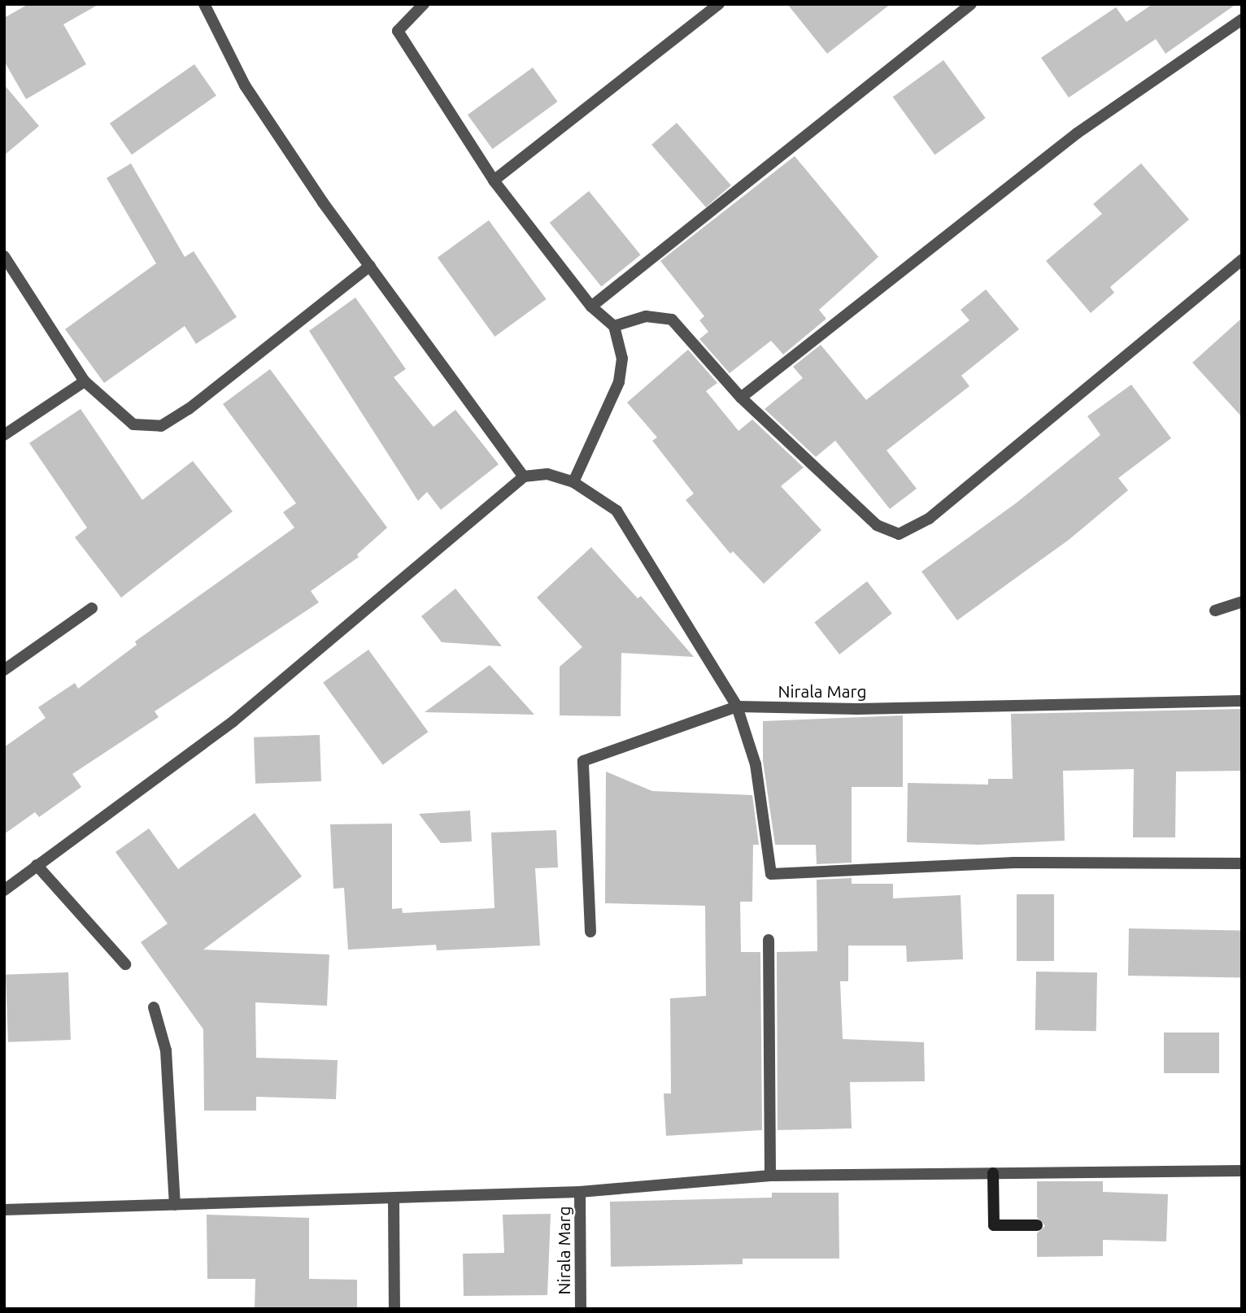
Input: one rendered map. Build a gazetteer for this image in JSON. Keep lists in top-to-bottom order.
{
  "streets": {
    "street": ["Nirala Marg"]
  }
}
